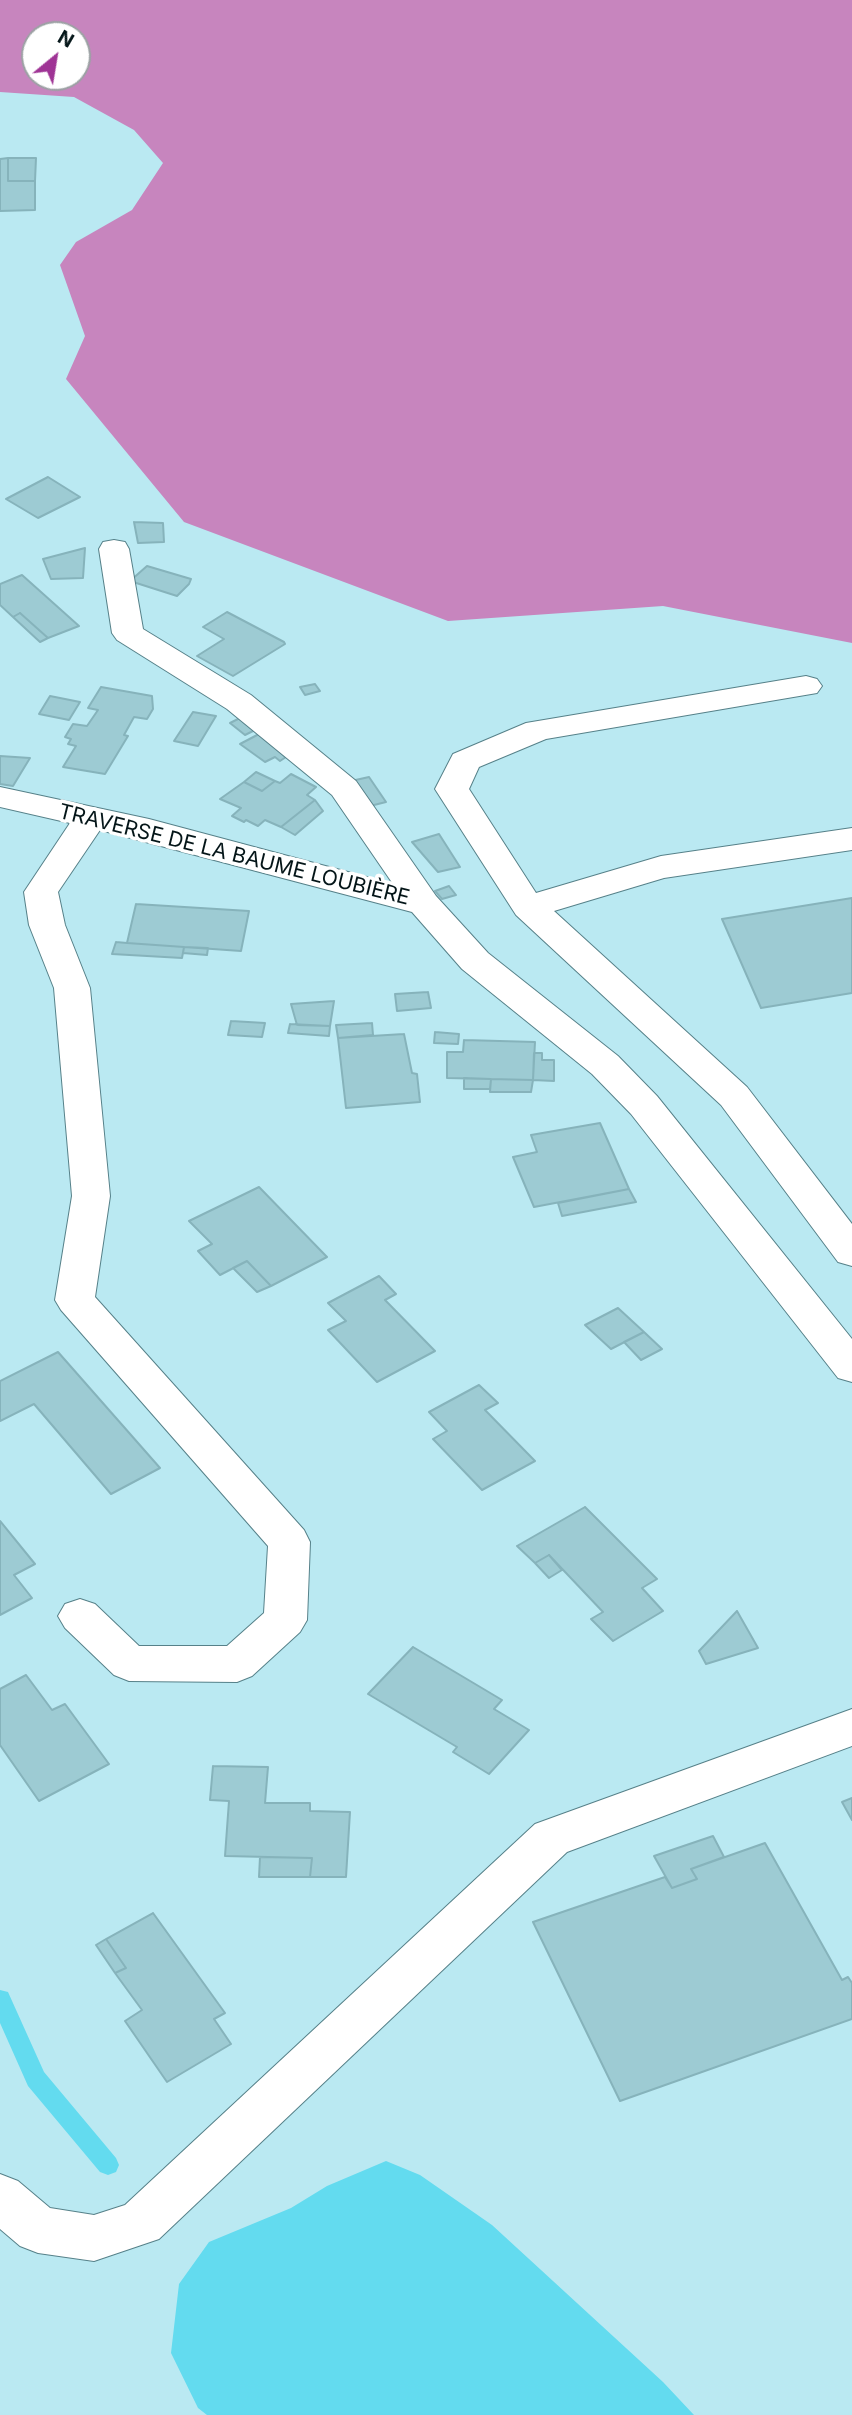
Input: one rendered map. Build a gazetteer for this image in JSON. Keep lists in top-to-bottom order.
{
  "streets": {
    "street": ["TRAVERSE DE LA BAUME LOUBIÈRE"]
  },
  "north": "top right"
}
